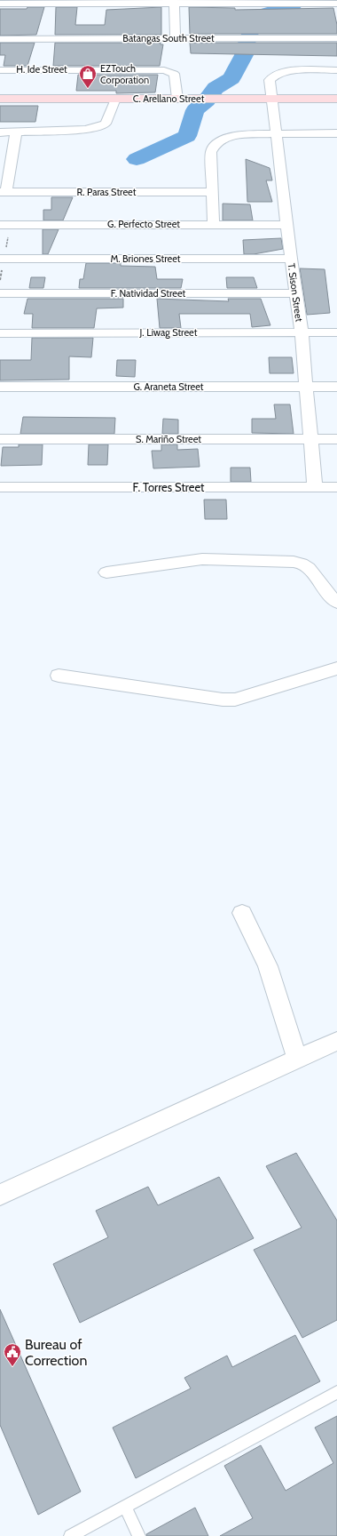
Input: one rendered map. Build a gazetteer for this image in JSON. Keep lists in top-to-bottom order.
{
  "streets": {
    "street": [
      "Batangas South Street",
      "H. Ide Street",
      "C. Arellano Street",
      "R. Paras Street",
      "G. Perfecto Street",
      "M. Briones Street",
      "T. Sison Street",
      "F. Natividad Street",
      "J. Liwag Street",
      "G. Araneta Street",
      "S. Mariño Street",
      "F. Torres Street"
    ]
  },
  "crossings": [
    ["H. Ide Street", "C. Arellano Street"],
    ["C. Arellano Street", "T. Sison Street"],
    ["G. Perfecto Street", "T. Sison Street"],
    ["M. Briones Street", "T. Sison Street"],
    ["T. Sison Street", "F. Natividad Street"],
    ["T. Sison Street", "J. Liwag Street"],
    ["T. Sison Street", "G. Araneta Street"],
    ["T. Sison Street", "S. Mariño Street"],
    ["T. Sison Street", "F. Torres Street"]
  ],
  "places": {
    "shop": ["EZTouch Corporation"],
    "public building": ["Bureau of Correction"]
  }
}
